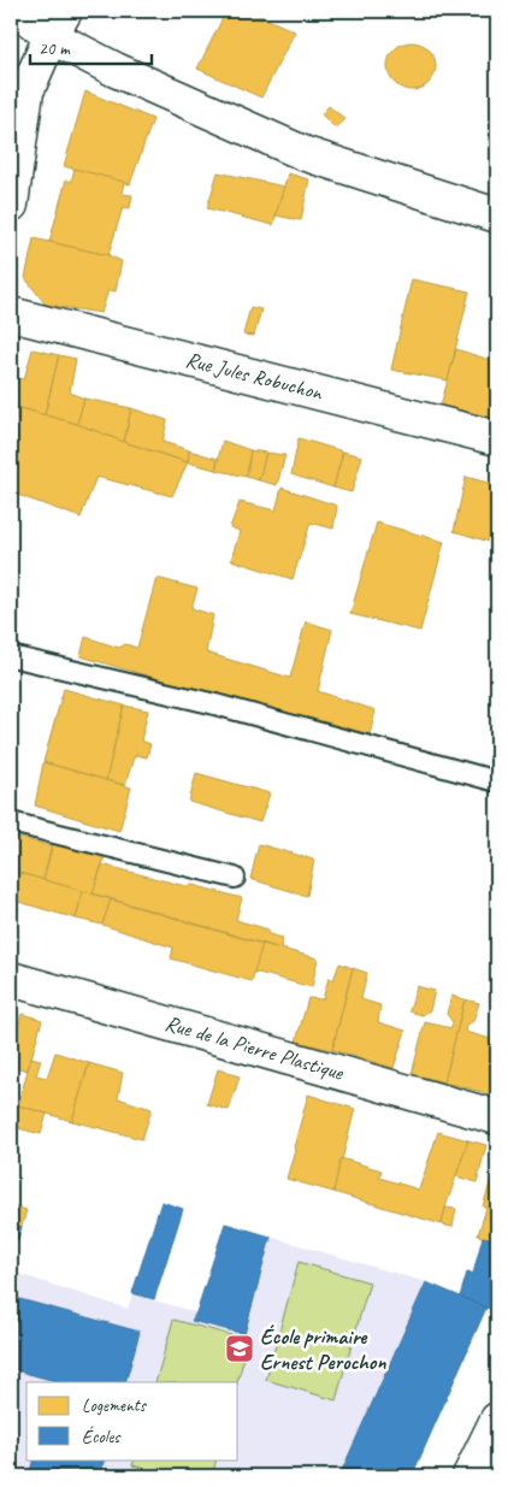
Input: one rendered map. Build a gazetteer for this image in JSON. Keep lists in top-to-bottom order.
{
  "streets": {
    "street": ["Rue Jules Robuchon", "Rue de la Pierre Plastique"]
  },
  "places": {
    "school or university": ["École primaire Ernest Perochon"]
  },
  "legend": ["Logements", "Écoles"],
  "scale_bar": "20 m"
}
